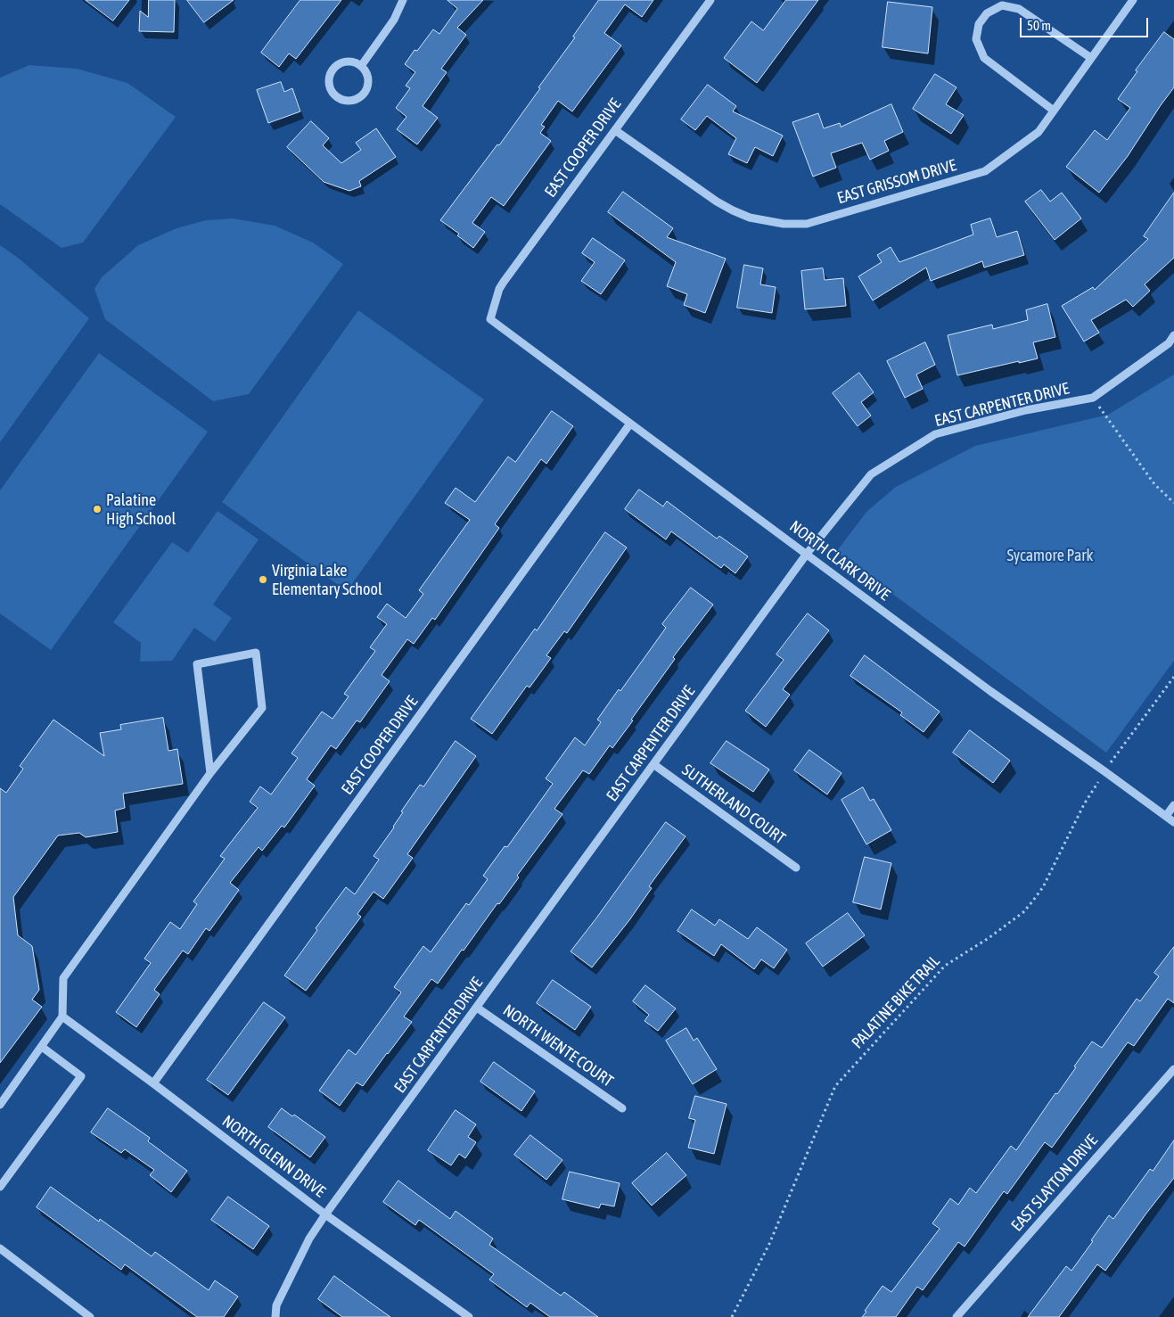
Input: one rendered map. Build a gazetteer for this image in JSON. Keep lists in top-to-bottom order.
{
  "streets": {
    "street": [
      "EAST COOPER DRIVE",
      "EAST GRISSOM DRIVE",
      "EAST CARPENTER DRIVE",
      "NORTH CLARK DRIVE",
      "SUTHERLAND COURT",
      "NORTH WENTE COURT",
      "NORTH GLENN DRIVE",
      "EAST SLAYTON DRIVE"
    ],
    "path": ["PALATINE BIKE TRAIL"]
  },
  "crossings": [
    ["EAST COOPER DRIVE", "EAST GRISSOM DRIVE"],
    ["EAST COOPER DRIVE", "NORTH CLARK DRIVE"],
    ["EAST COOPER DRIVE", "NORTH GLENN DRIVE"],
    ["EAST CARPENTER DRIVE", "NORTH CLARK DRIVE"],
    ["EAST CARPENTER DRIVE", "SUTHERLAND COURT"],
    ["EAST CARPENTER DRIVE", "NORTH WENTE COURT"],
    ["EAST CARPENTER DRIVE", "NORTH GLENN DRIVE"],
    ["NORTH CLARK DRIVE", "PALATINE BIKE TRAIL"]
  ],
  "parks": ["Sycamore Park"],
  "places": ["Palatine High School", "Virginia Lake Elementary School"],
  "scale_bar": "50 m"
}
